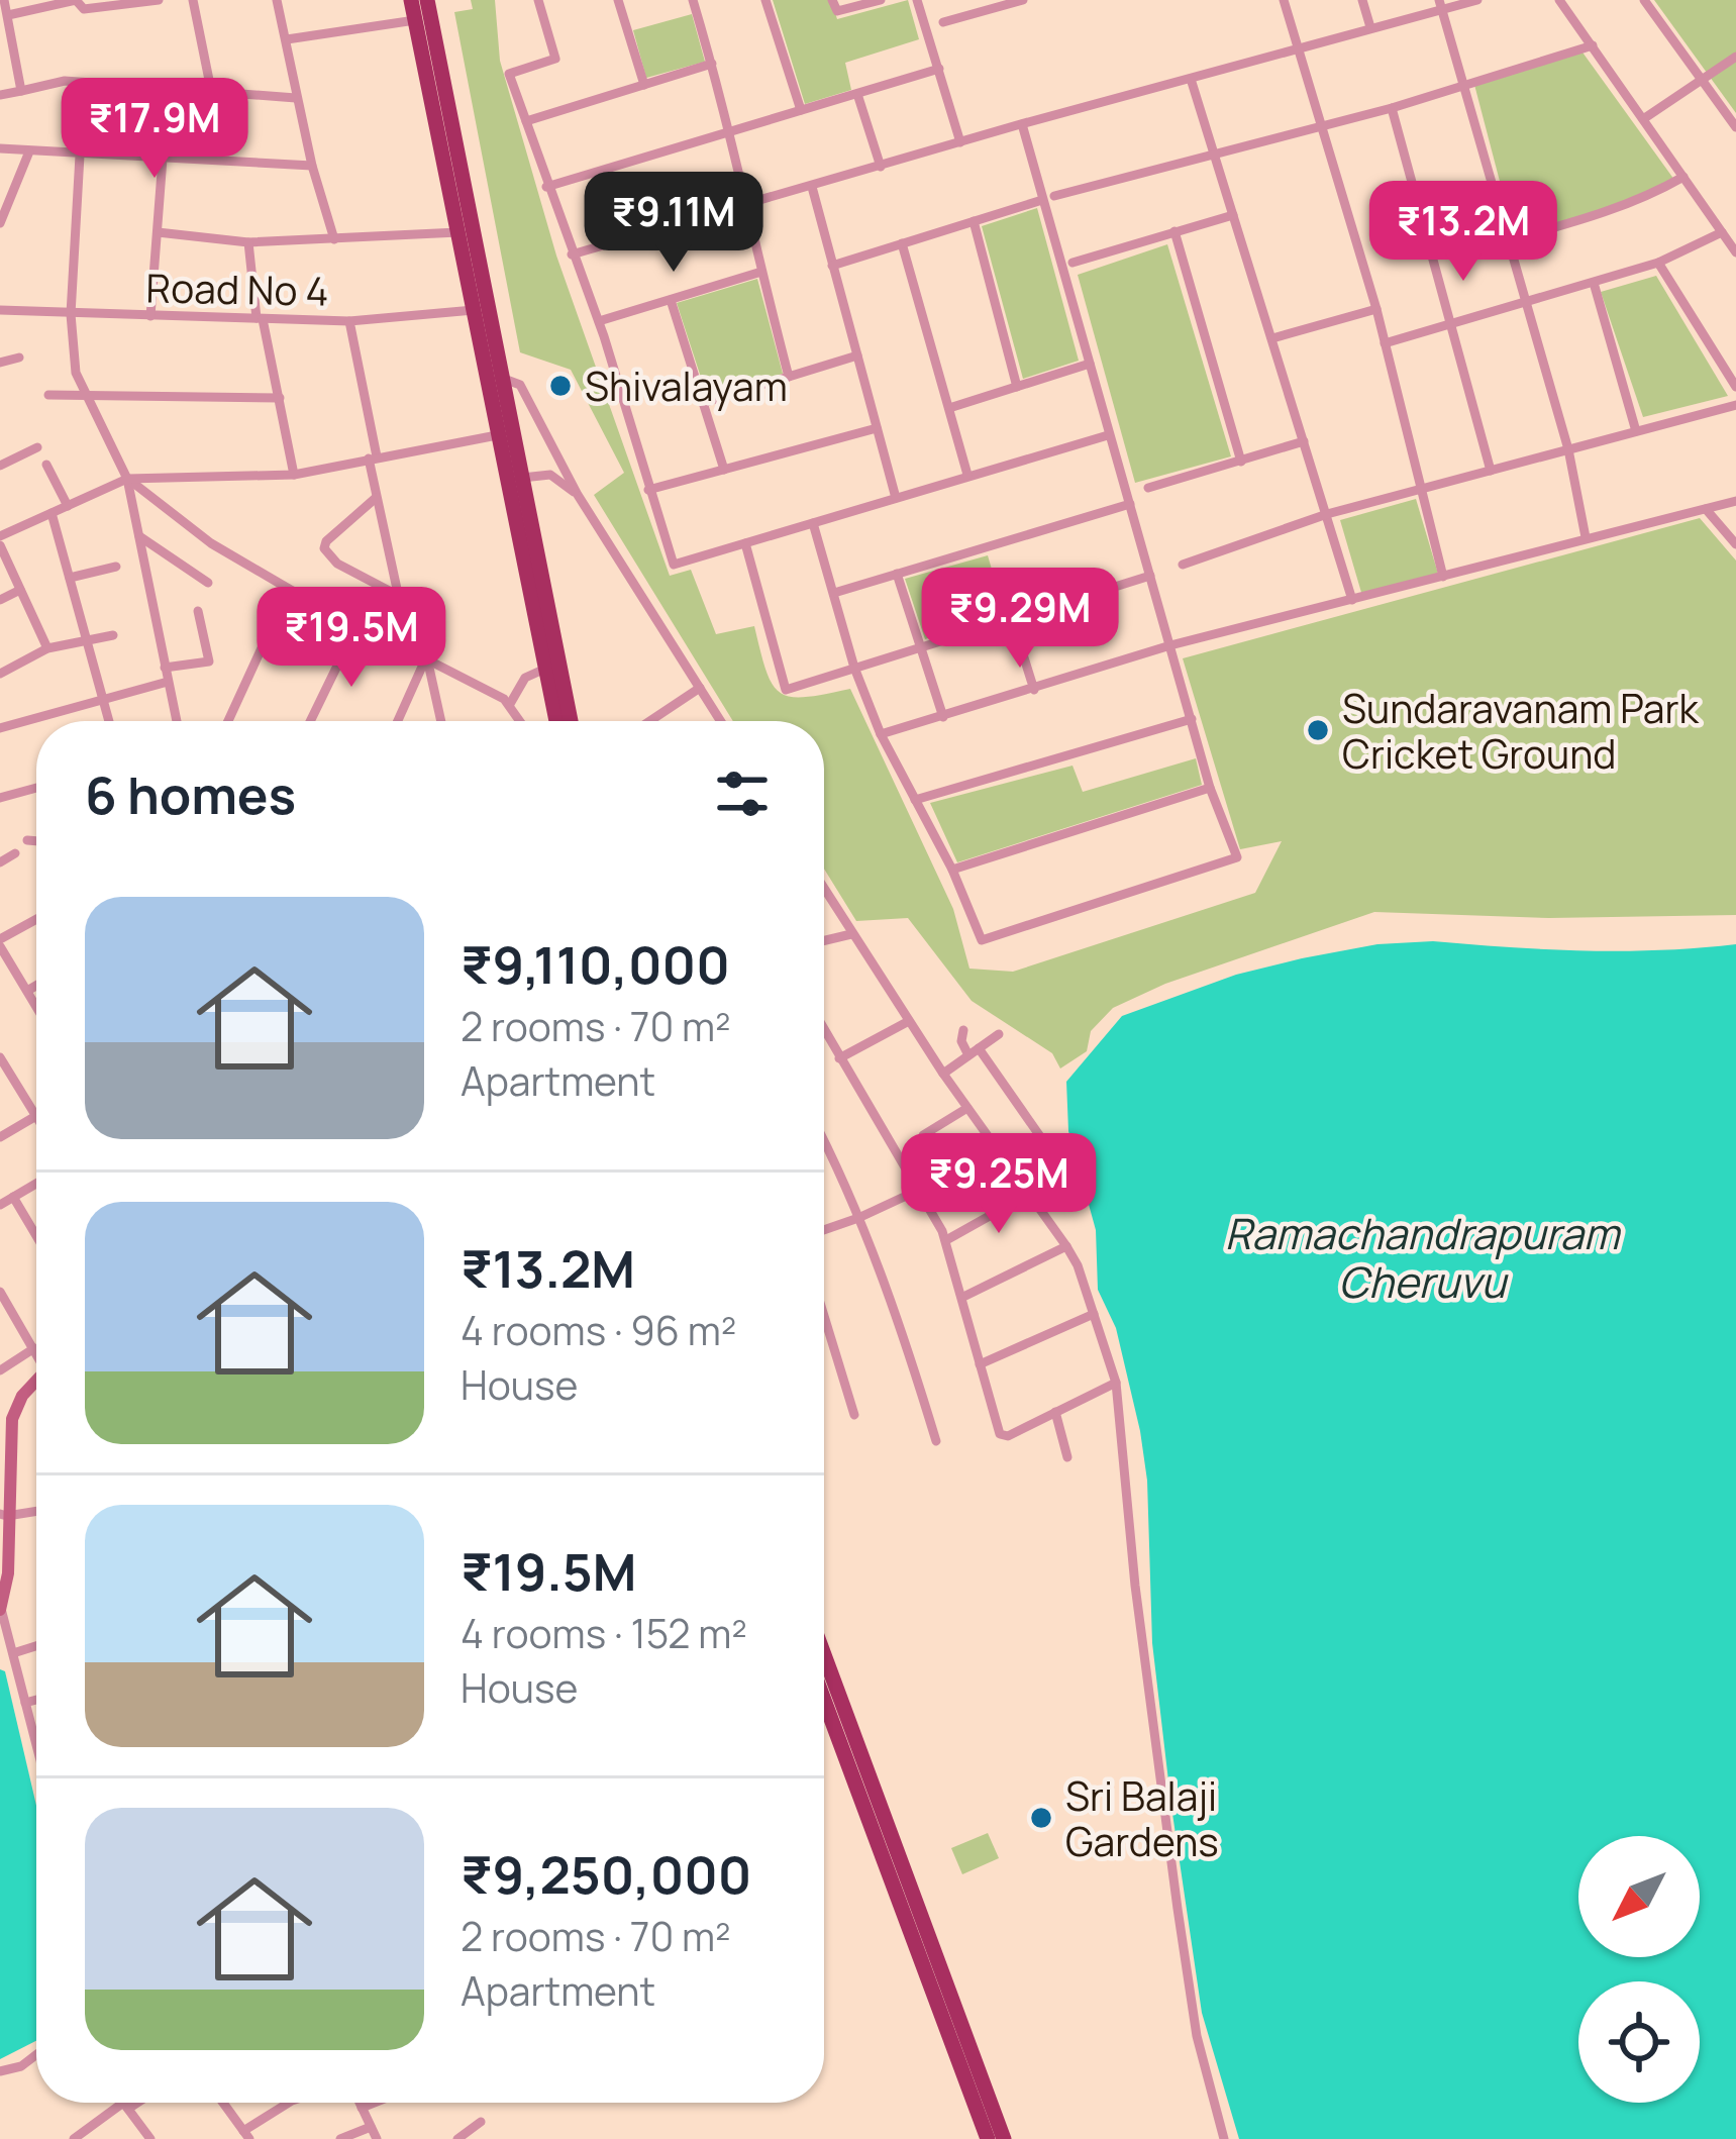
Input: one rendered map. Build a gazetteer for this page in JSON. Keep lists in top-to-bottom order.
{
  "streets": {
    "street": ["Road No 4"]
  },
  "water": ["Ramachandrapuram Cheruvu"],
  "places": ["Shivalayam", "Sundaravanam Park Cricket Ground", "Sri Balaji Gardens"],
  "north": "bottom left",
  "page": {
    "price": [
      "₹17.9M",
      "₹9.11M",
      "₹13.2M",
      "₹9.29M",
      "₹19.5M",
      "₹9.25M"
    ],
    "heading": "6 homes",
    "list": [
      {
        "name": "₹9,110,000",
        "note": "2 rooms · 70 m² · Apartment"
      },
      {
        "name": "₹13.2M",
        "note": "4 rooms · 96 m² · House"
      },
      {
        "name": "₹19.5M",
        "note": "4 rooms · 152 m² · House"
      },
      {
        "name": "₹9,250,000",
        "note": "2 rooms · 70 m² · Apartment"
      }
    ]
  }
}
